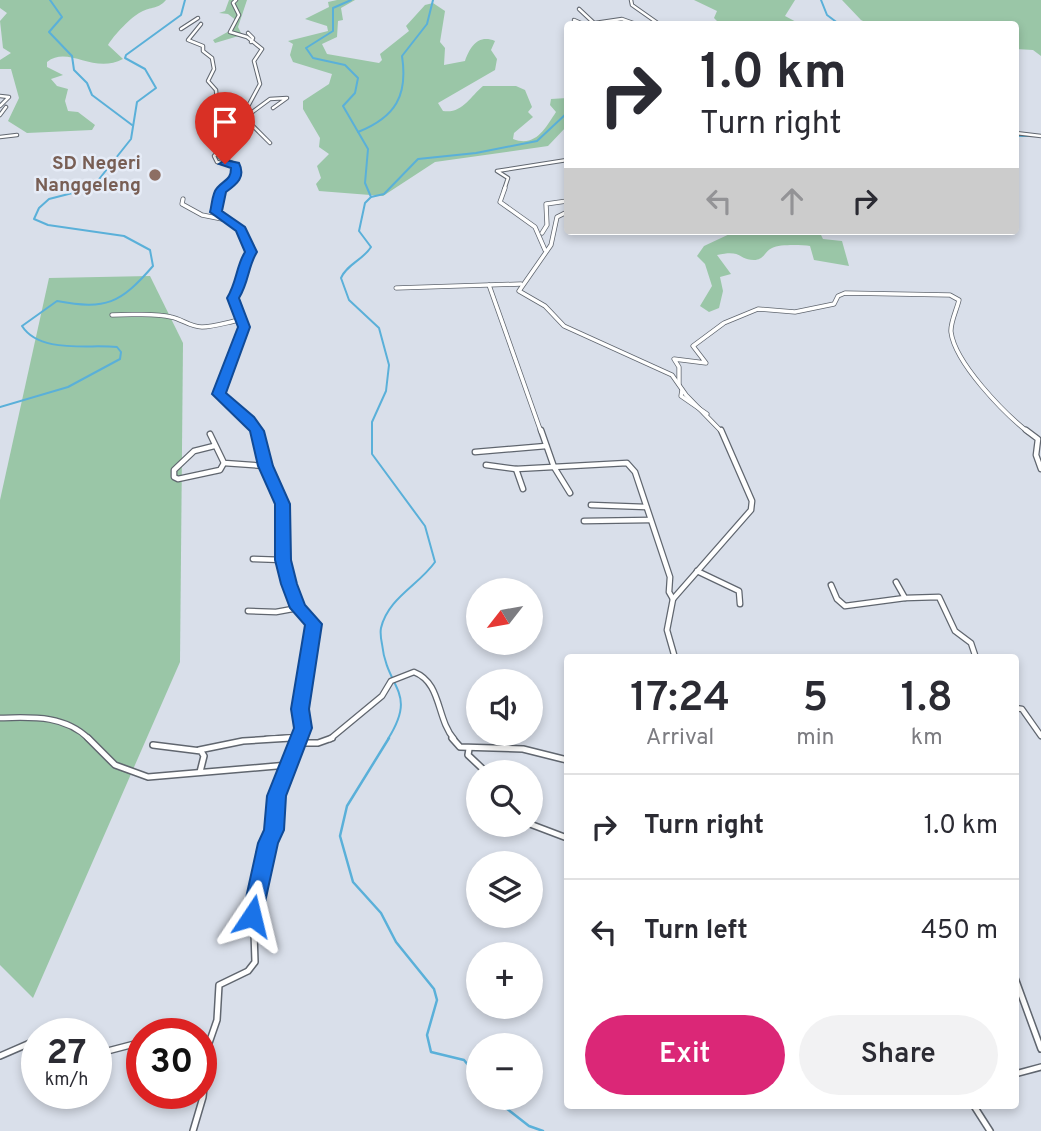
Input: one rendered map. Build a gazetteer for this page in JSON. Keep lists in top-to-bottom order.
{
  "places": ["SD Negeri Nanggeleng"],
  "north": "bottom left",
  "page": {
    "turn": ["1.0 km", "Turn right"],
    "map_buttons": ["+", "−"],
    "eta": [
      "17:24",
      "Arrival",
      "5",
      "min",
      "1.8",
      "km"
    ],
    "list": [
      {
        "name": "Turn right",
        "value": "1.0 km"
      },
      {
        "name": "Turn left",
        "value": "450 m"
      }
    ],
    "buttons": ["Exit", "Share"],
    "speed": "27 km/h",
    "limit": "30"
  }
}
